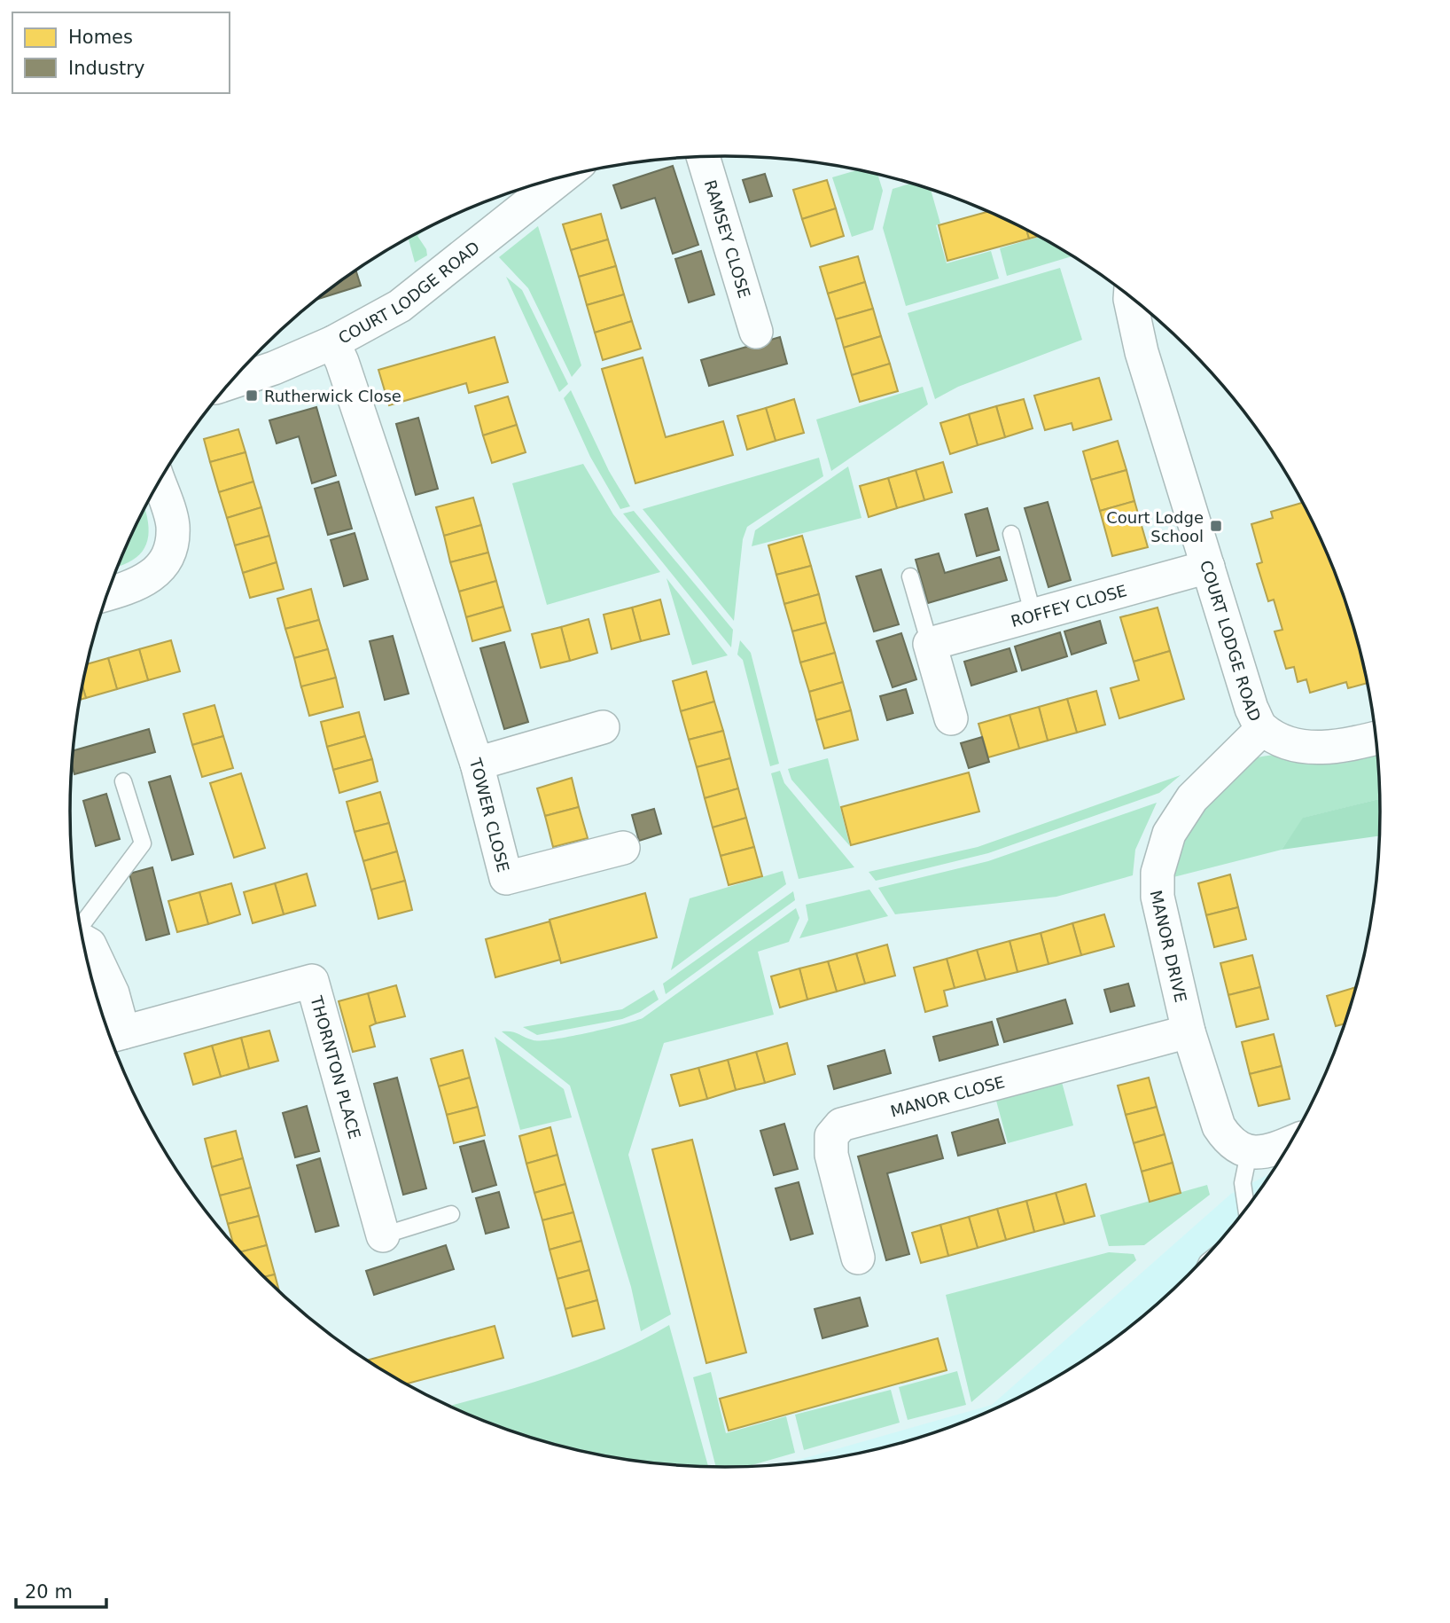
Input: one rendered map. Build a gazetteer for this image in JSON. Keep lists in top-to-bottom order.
{
  "streets": {
    "street": [
      "RAMSEY CLOSE",
      "COURT LODGE ROAD",
      "ROFFEY CLOSE",
      "TOWER CLOSE",
      "MANOR DRIVE",
      "THORNTON PLACE",
      "MANOR CLOSE"
    ]
  },
  "crossings": [
    ["COURT LODGE ROAD", "ROFFEY CLOSE"],
    ["COURT LODGE ROAD", "MANOR DRIVE"],
    ["MANOR DRIVE", "MANOR CLOSE"]
  ],
  "places": {
    "transit": ["Rutherwick Close", "Court Lodge School"]
  },
  "legend": ["Homes", "Industry"],
  "scale_bar": "20 m"
}
